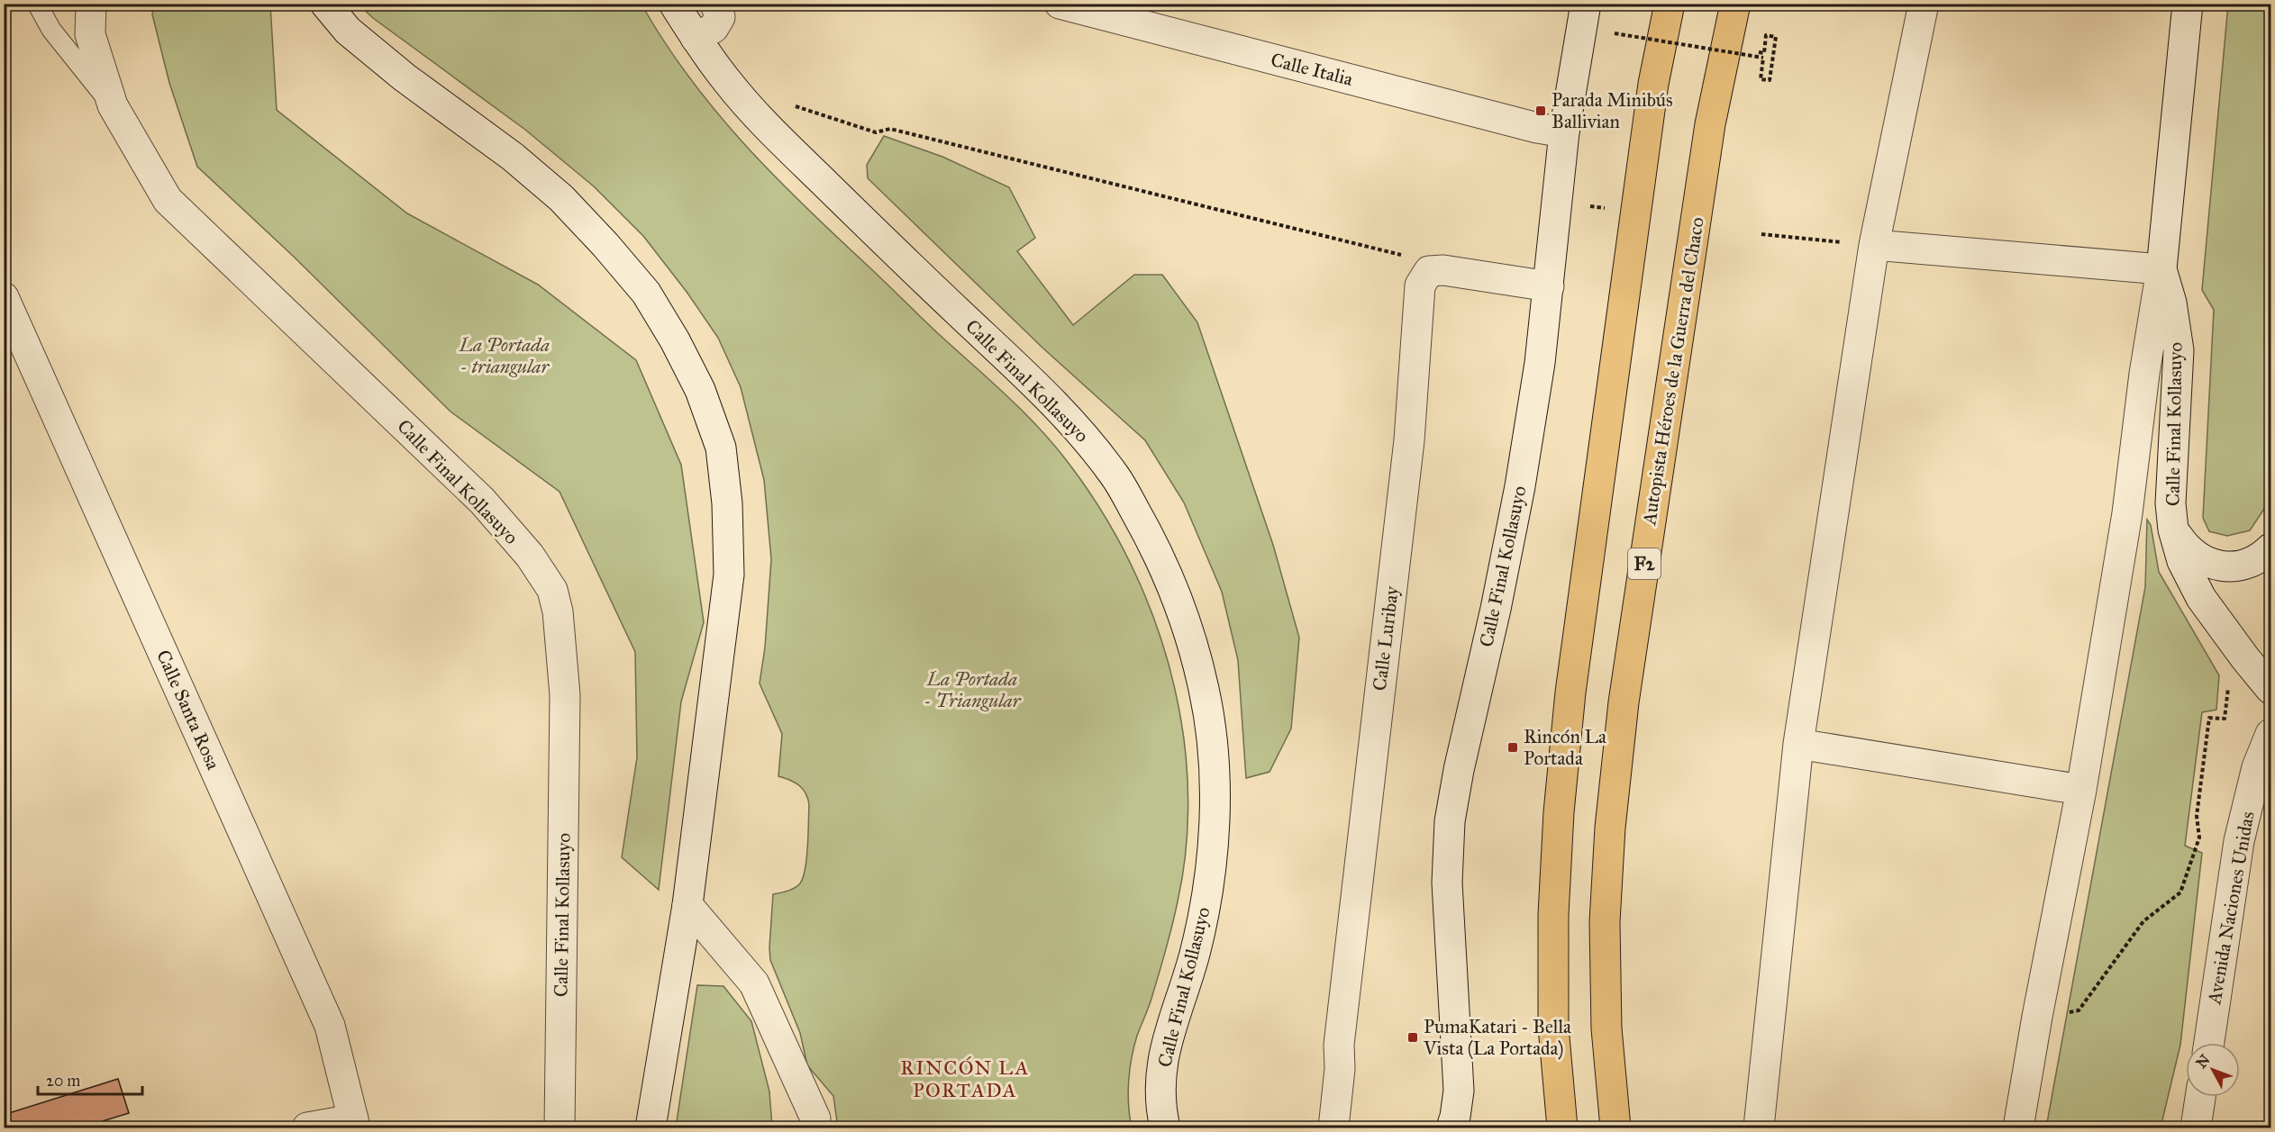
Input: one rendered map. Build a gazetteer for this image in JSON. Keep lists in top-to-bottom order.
{
  "streets": {
    "highway": ["Autopista Héroes de la Guerra del Chaco", "F2"],
    "street": [
      "Calle Italia",
      "Calle Final Kollasuyo",
      "Calle Luribay",
      "Calle Santa Rosa",
      "Avenida Naciones Unidas"
    ]
  },
  "crossings": [
    ["Calle Italia", "Calle Final Kollasuyo"]
  ],
  "districts": ["RINCÓN LA PORTADA"],
  "parks": ["La Portada - triangular", "La Portada - Triangular"],
  "places": {
    "transit": ["Parada Minibús Ballivian", "Rincón La Portada", "PumaKatari - Bella Vista (La Portada)"]
  },
  "scale_bar": "20 m",
  "north": "top left"
}
